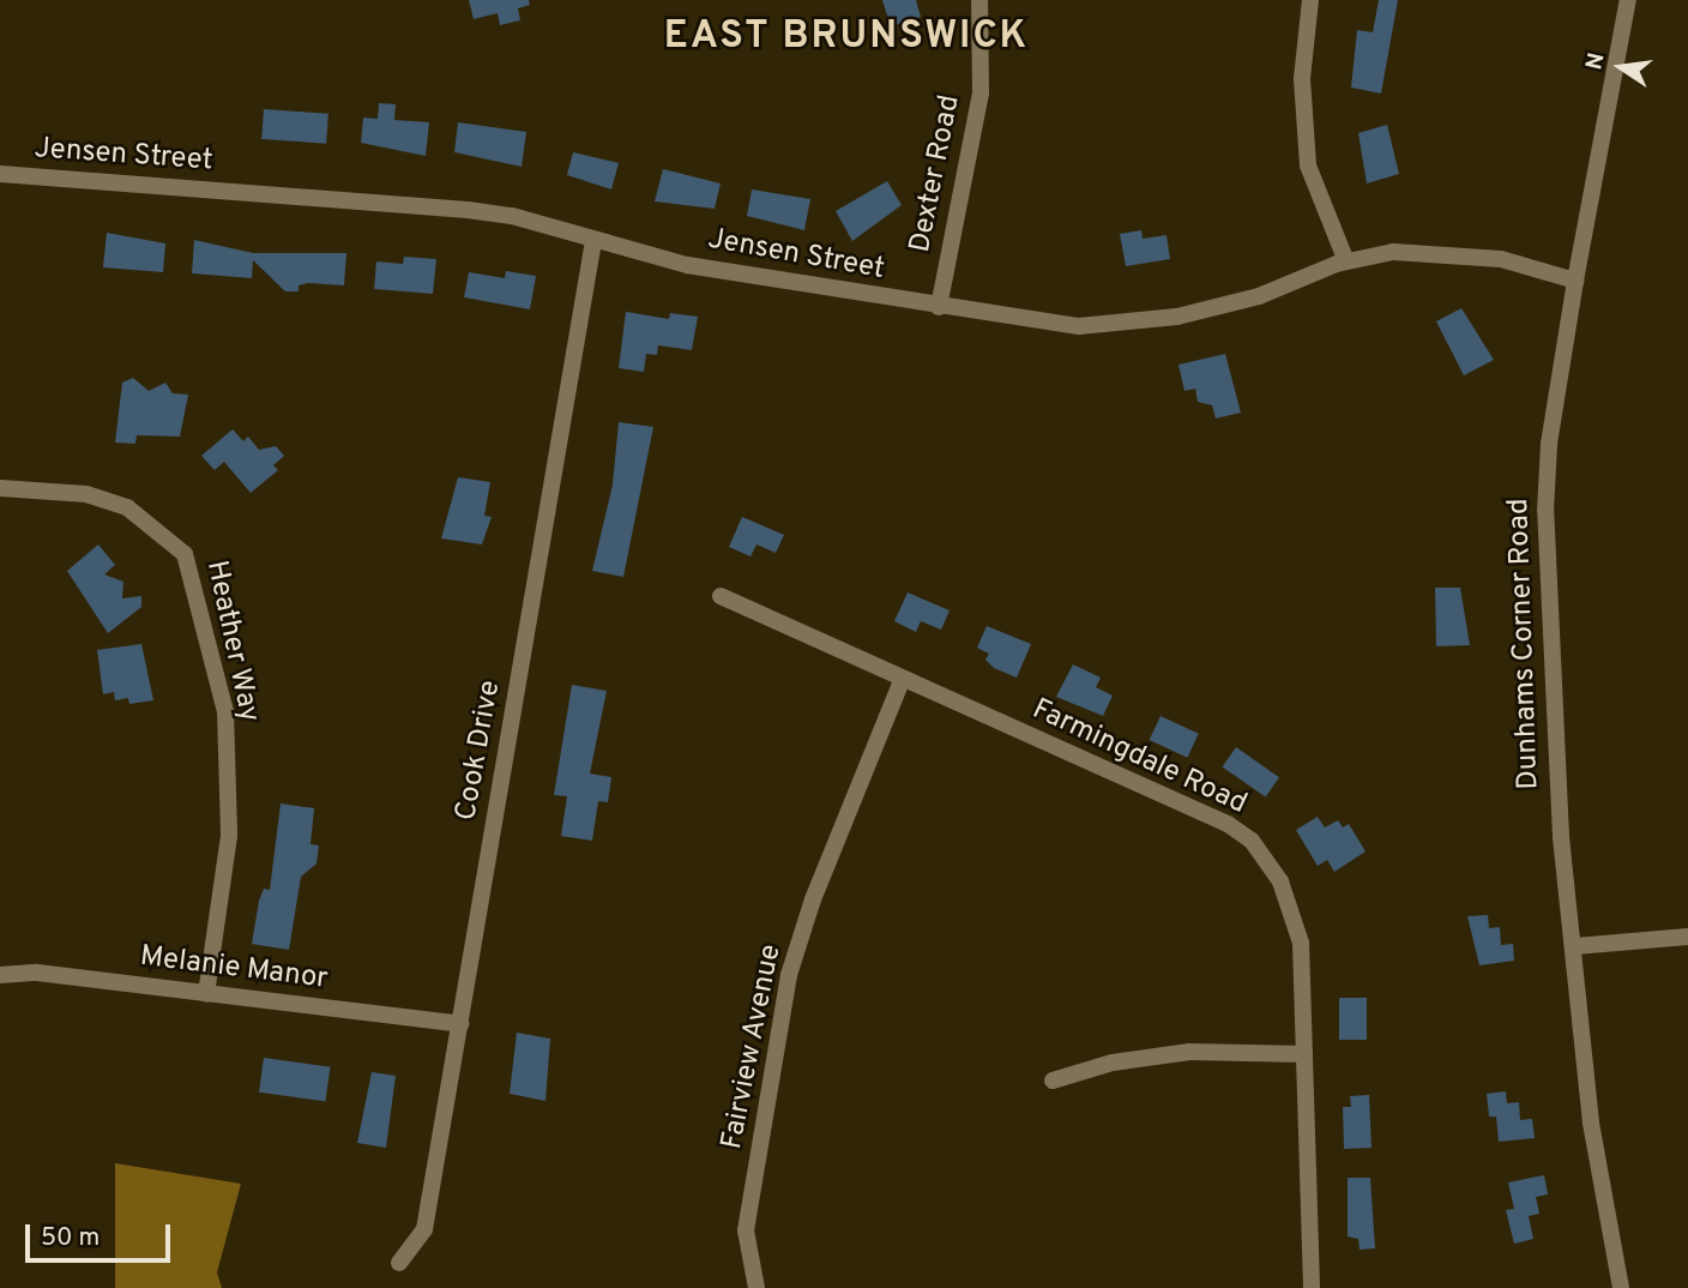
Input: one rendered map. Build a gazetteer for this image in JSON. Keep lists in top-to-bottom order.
{
  "streets": {
    "street": [
      "Jensen Street",
      "Dexter Road",
      "Heather Way",
      "Dunhams Corner Road",
      "Cook Drive",
      "Farmingdale Road",
      "Melanie Manor",
      "Fairview Avenue"
    ]
  },
  "crossings": [
    ["Jensen Street", "Dexter Road"],
    ["Jensen Street", "Dunhams Corner Road"],
    ["Jensen Street", "Cook Drive"],
    ["Heather Way", "Melanie Manor"],
    ["Cook Drive", "Melanie Manor"],
    ["Farmingdale Road", "Fairview Avenue"]
  ],
  "districts": ["EAST BRUNSWICK"],
  "scale_bar": "50 m",
  "north": "left"
}
